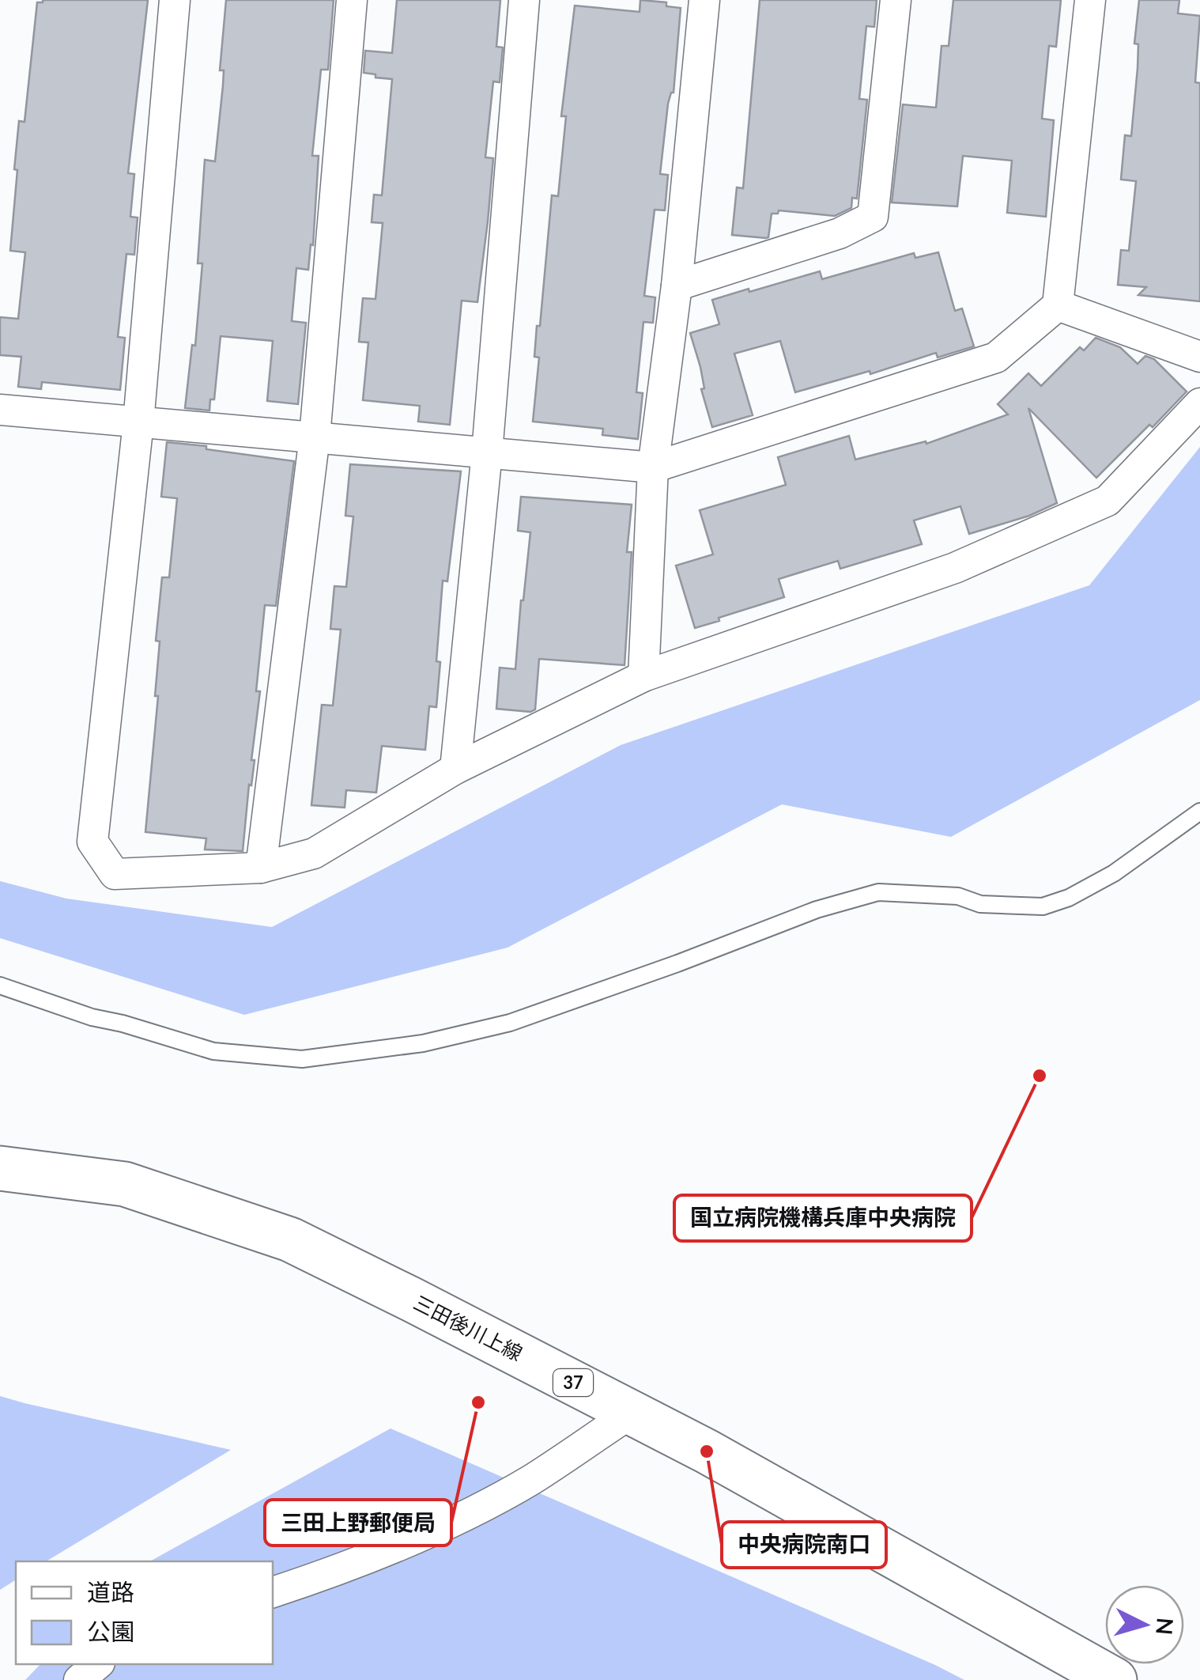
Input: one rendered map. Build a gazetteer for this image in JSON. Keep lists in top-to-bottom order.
{
  "streets": {
    "main road": ["三田後川上線", "37"]
  },
  "places": ["国立病院機構兵庫中央病院", "三田上野郵便局", "中央病院南口"],
  "legend": ["道路", "公園"],
  "north": "right"
}
